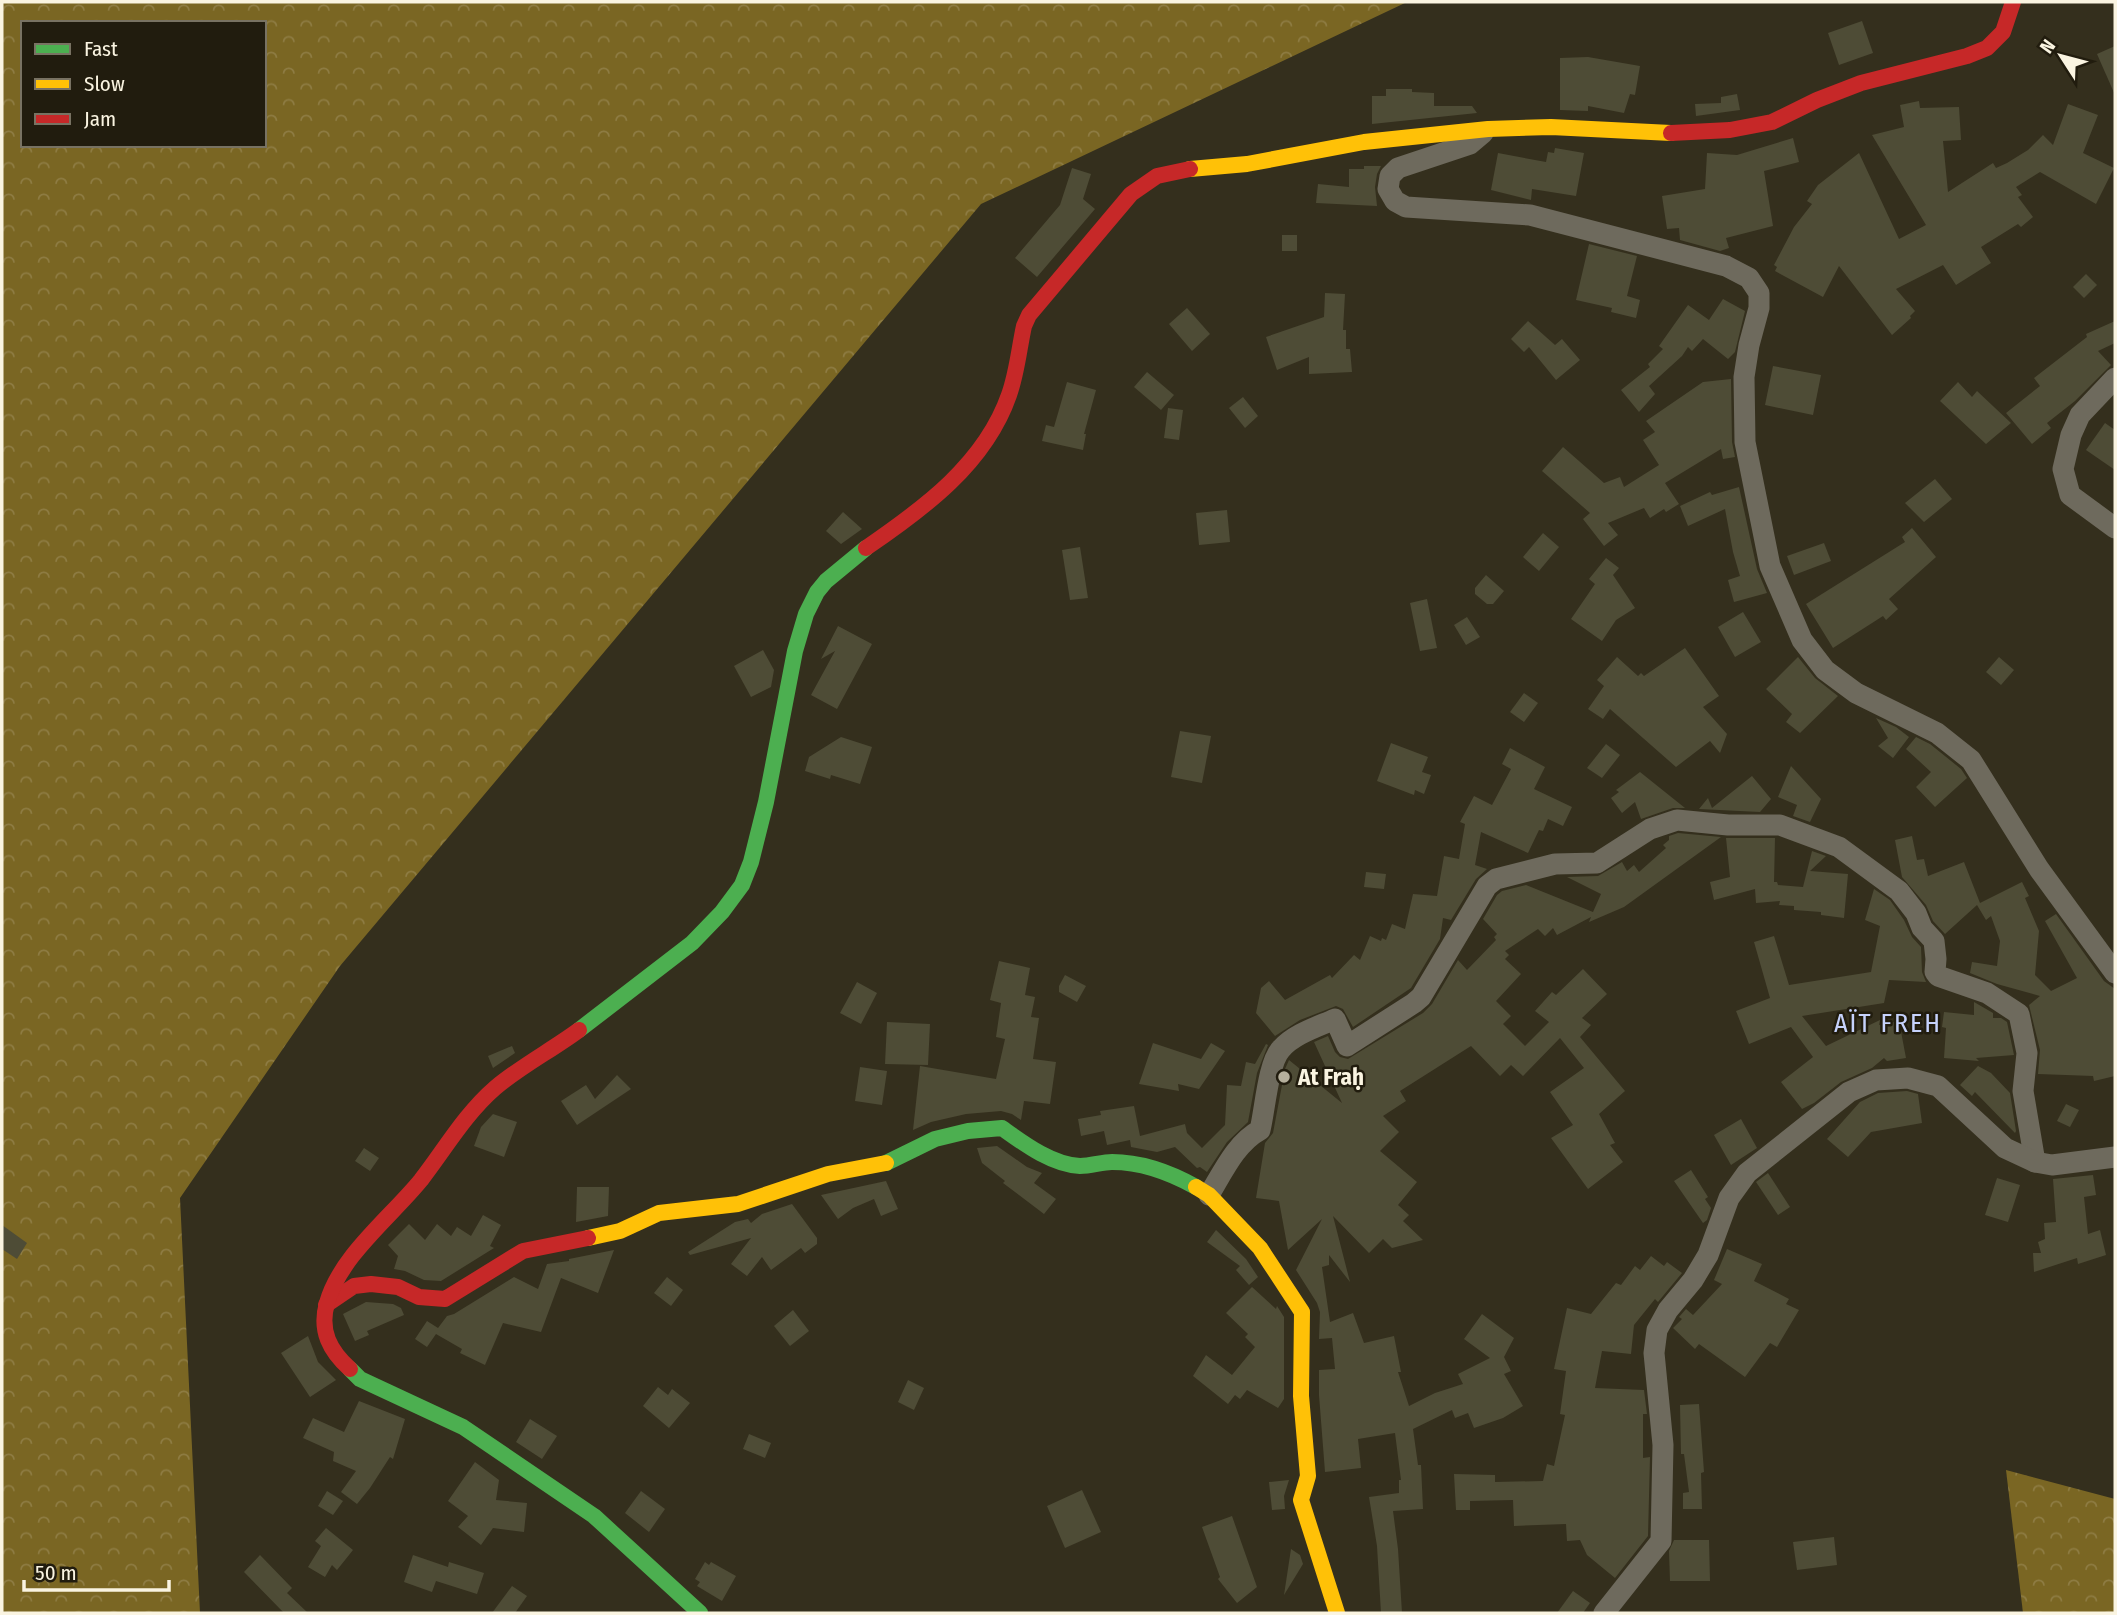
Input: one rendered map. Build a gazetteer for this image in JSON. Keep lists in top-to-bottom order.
{
  "districts": ["AÏT FREH"],
  "places": ["At Fraḥ"],
  "legend": ["Fast", "Slow", "Jam"],
  "scale_bar": "50 m",
  "north": "top left"
}
